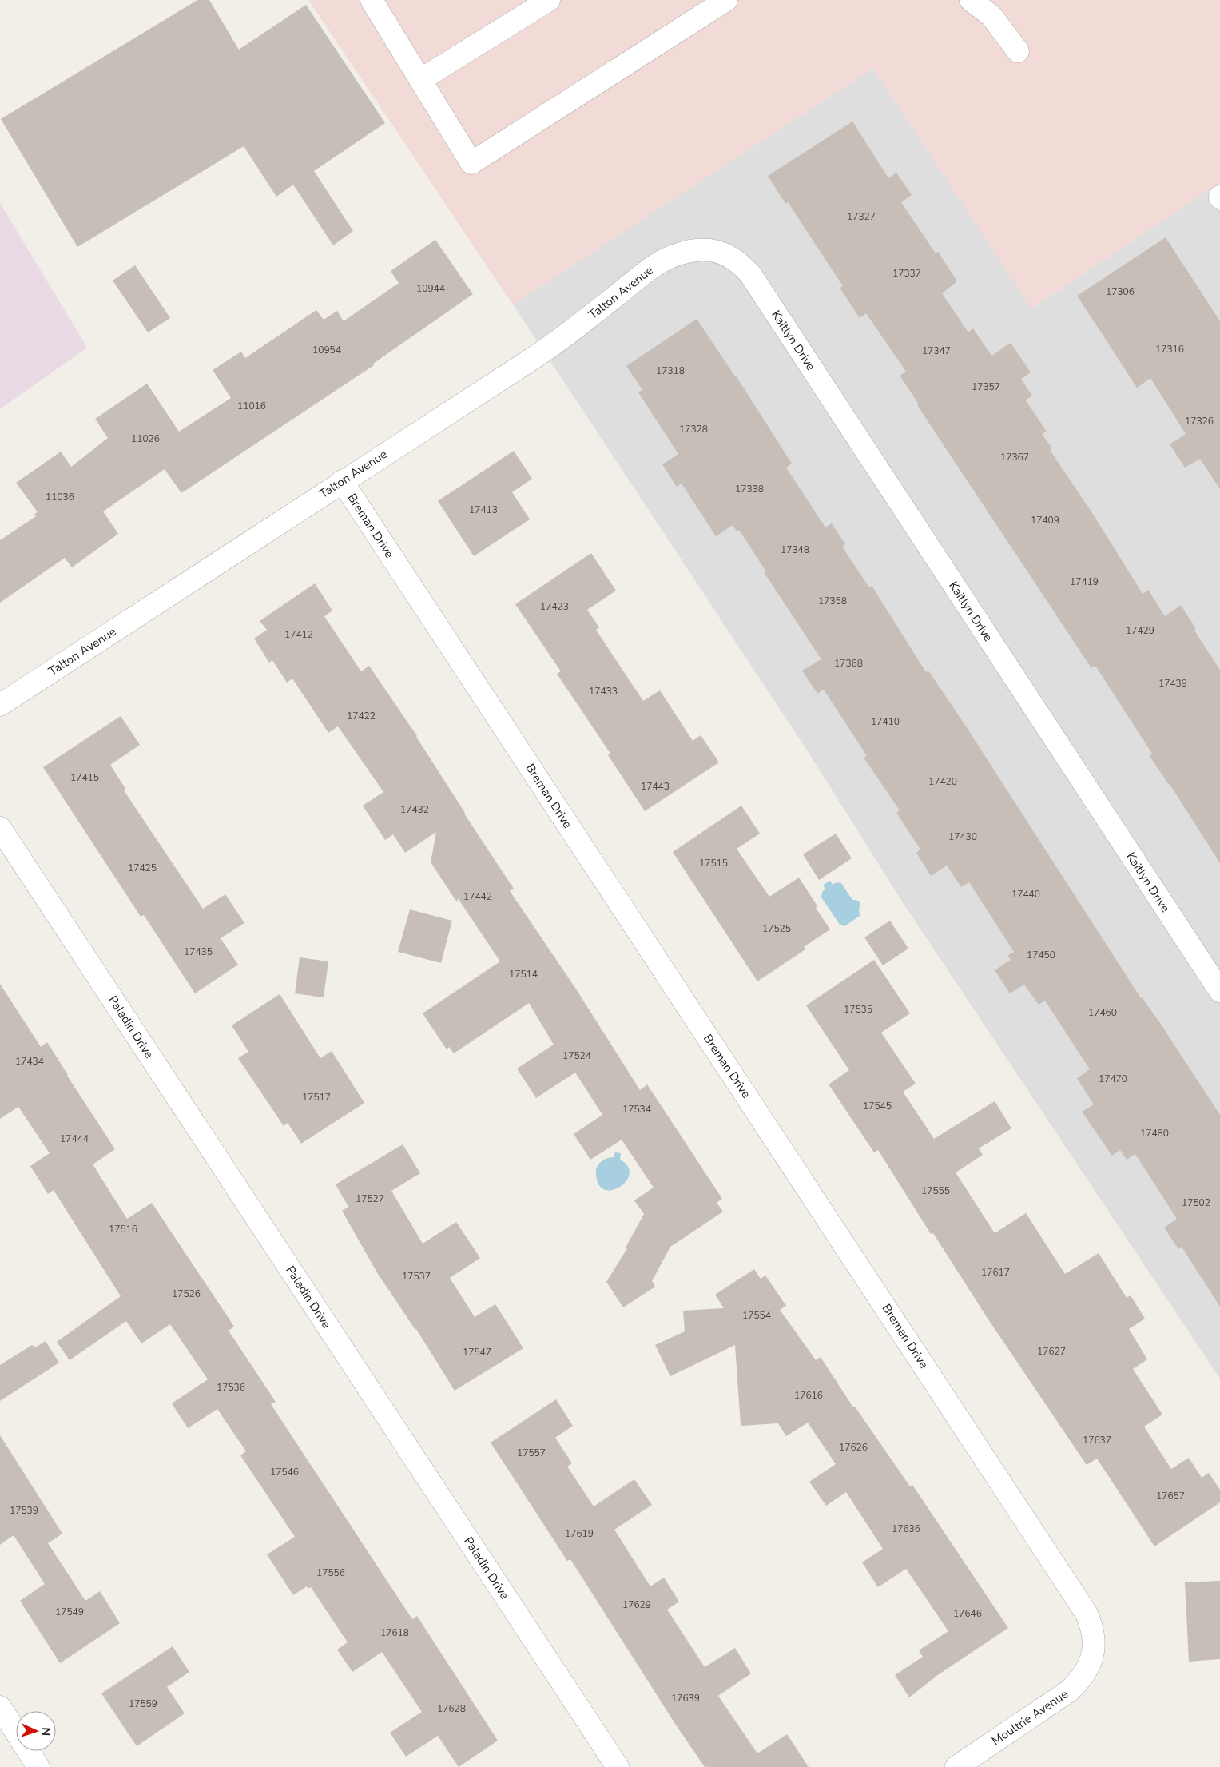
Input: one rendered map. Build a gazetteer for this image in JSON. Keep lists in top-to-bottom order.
{
  "streets": {
    "street": [
      "Talton Avenue",
      "Kaitlyn Drive",
      "Breman Drive",
      "Paladin Drive",
      "Moultrie Avenue"
    ]
  },
  "crossings": [
    ["Talton Avenue", "Kaitlyn Drive"],
    ["Talton Avenue", "Breman Drive"],
    ["Breman Drive", "Moultrie Avenue"]
  ],
  "house_numbers": [
    "17327",
    "17337",
    "10944",
    "17306",
    "17316",
    "10954",
    "17347",
    "17318",
    "17357",
    "11016",
    "17326",
    "17328",
    "11026",
    "17367",
    "17338",
    "11036",
    "17413",
    "17409",
    "17348",
    "17419",
    "17358",
    "17423",
    "17429",
    "17412",
    "17368",
    "17439",
    "17433",
    "17422",
    "17410",
    "17415",
    "17420",
    "17443",
    "17432",
    "17430",
    "17515",
    "17425",
    "17440",
    "17442",
    "17525",
    "17435",
    "17450",
    "17514",
    "17535",
    "17460",
    "17524",
    "17434",
    "17470",
    "17517",
    "17545",
    "17534",
    "17480",
    "17444",
    "17555",
    "17527",
    "17502",
    "17516",
    "17617",
    "17537",
    "17526",
    "17554",
    "17627",
    "17547",
    "17536",
    "17616",
    "17637",
    "17626",
    "17557",
    "17546",
    "17657",
    "17539",
    "17636",
    "17619",
    "17556",
    "17629",
    "17549",
    "17646",
    "17618",
    "17639",
    "17559",
    "17628"
  ],
  "north": "right"
}
